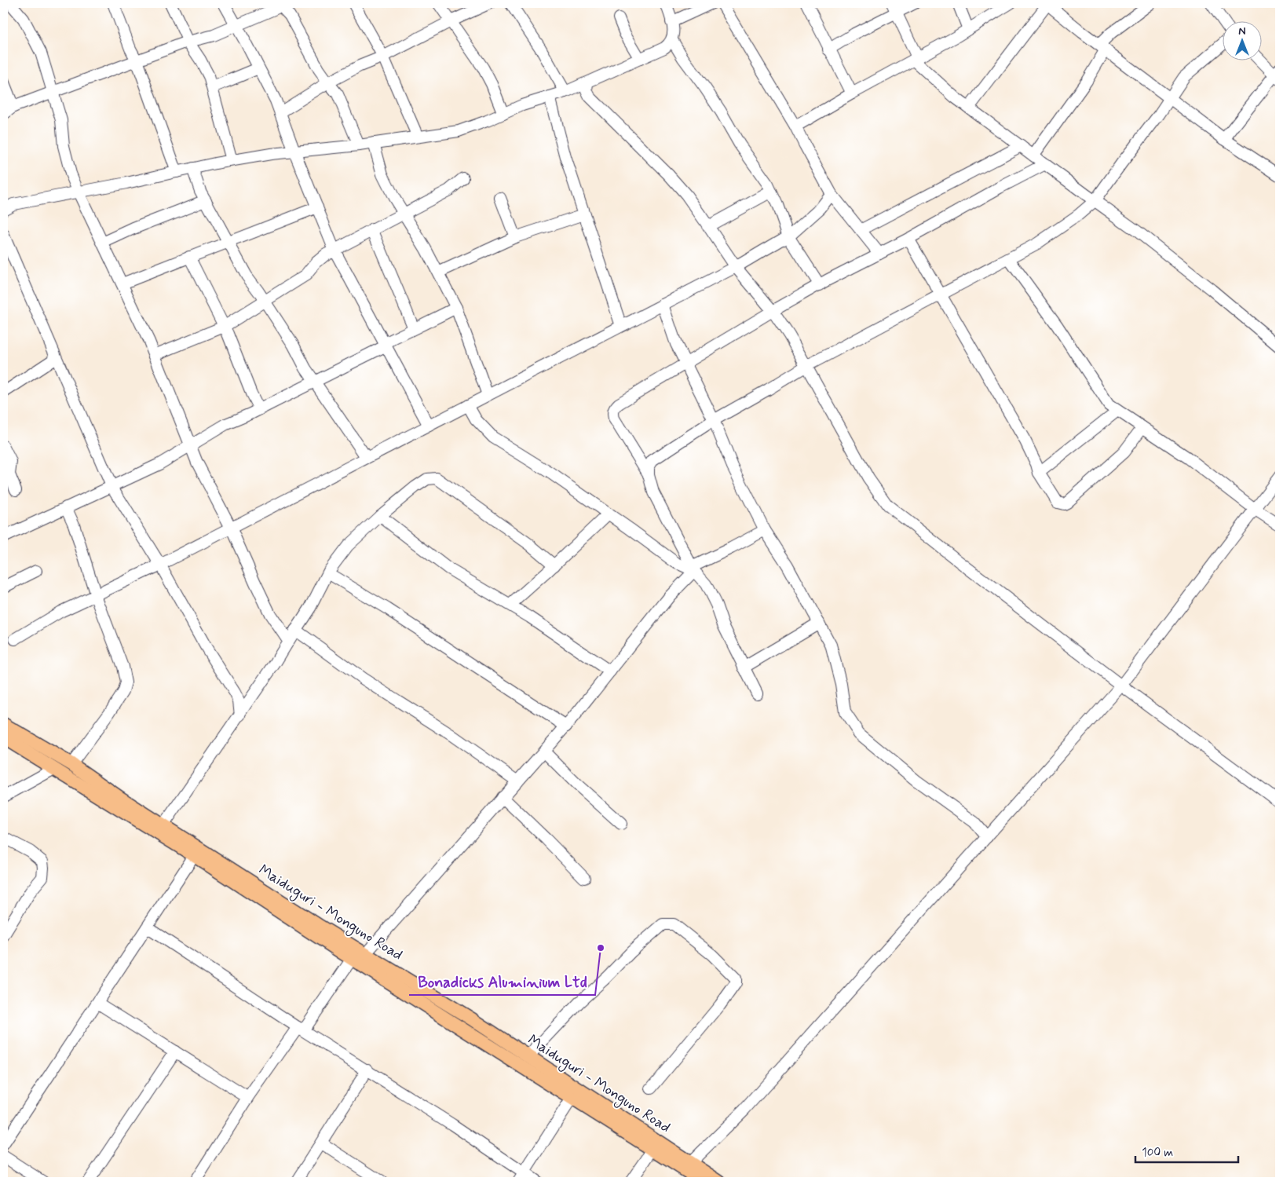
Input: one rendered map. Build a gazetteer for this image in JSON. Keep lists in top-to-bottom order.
{
  "streets": {
    "main road": ["Maiduguri - Monguno Road"]
  },
  "places": ["Bonadicks Aluminium Ltd"],
  "scale_bar": "100 m",
  "north": "top"
}
